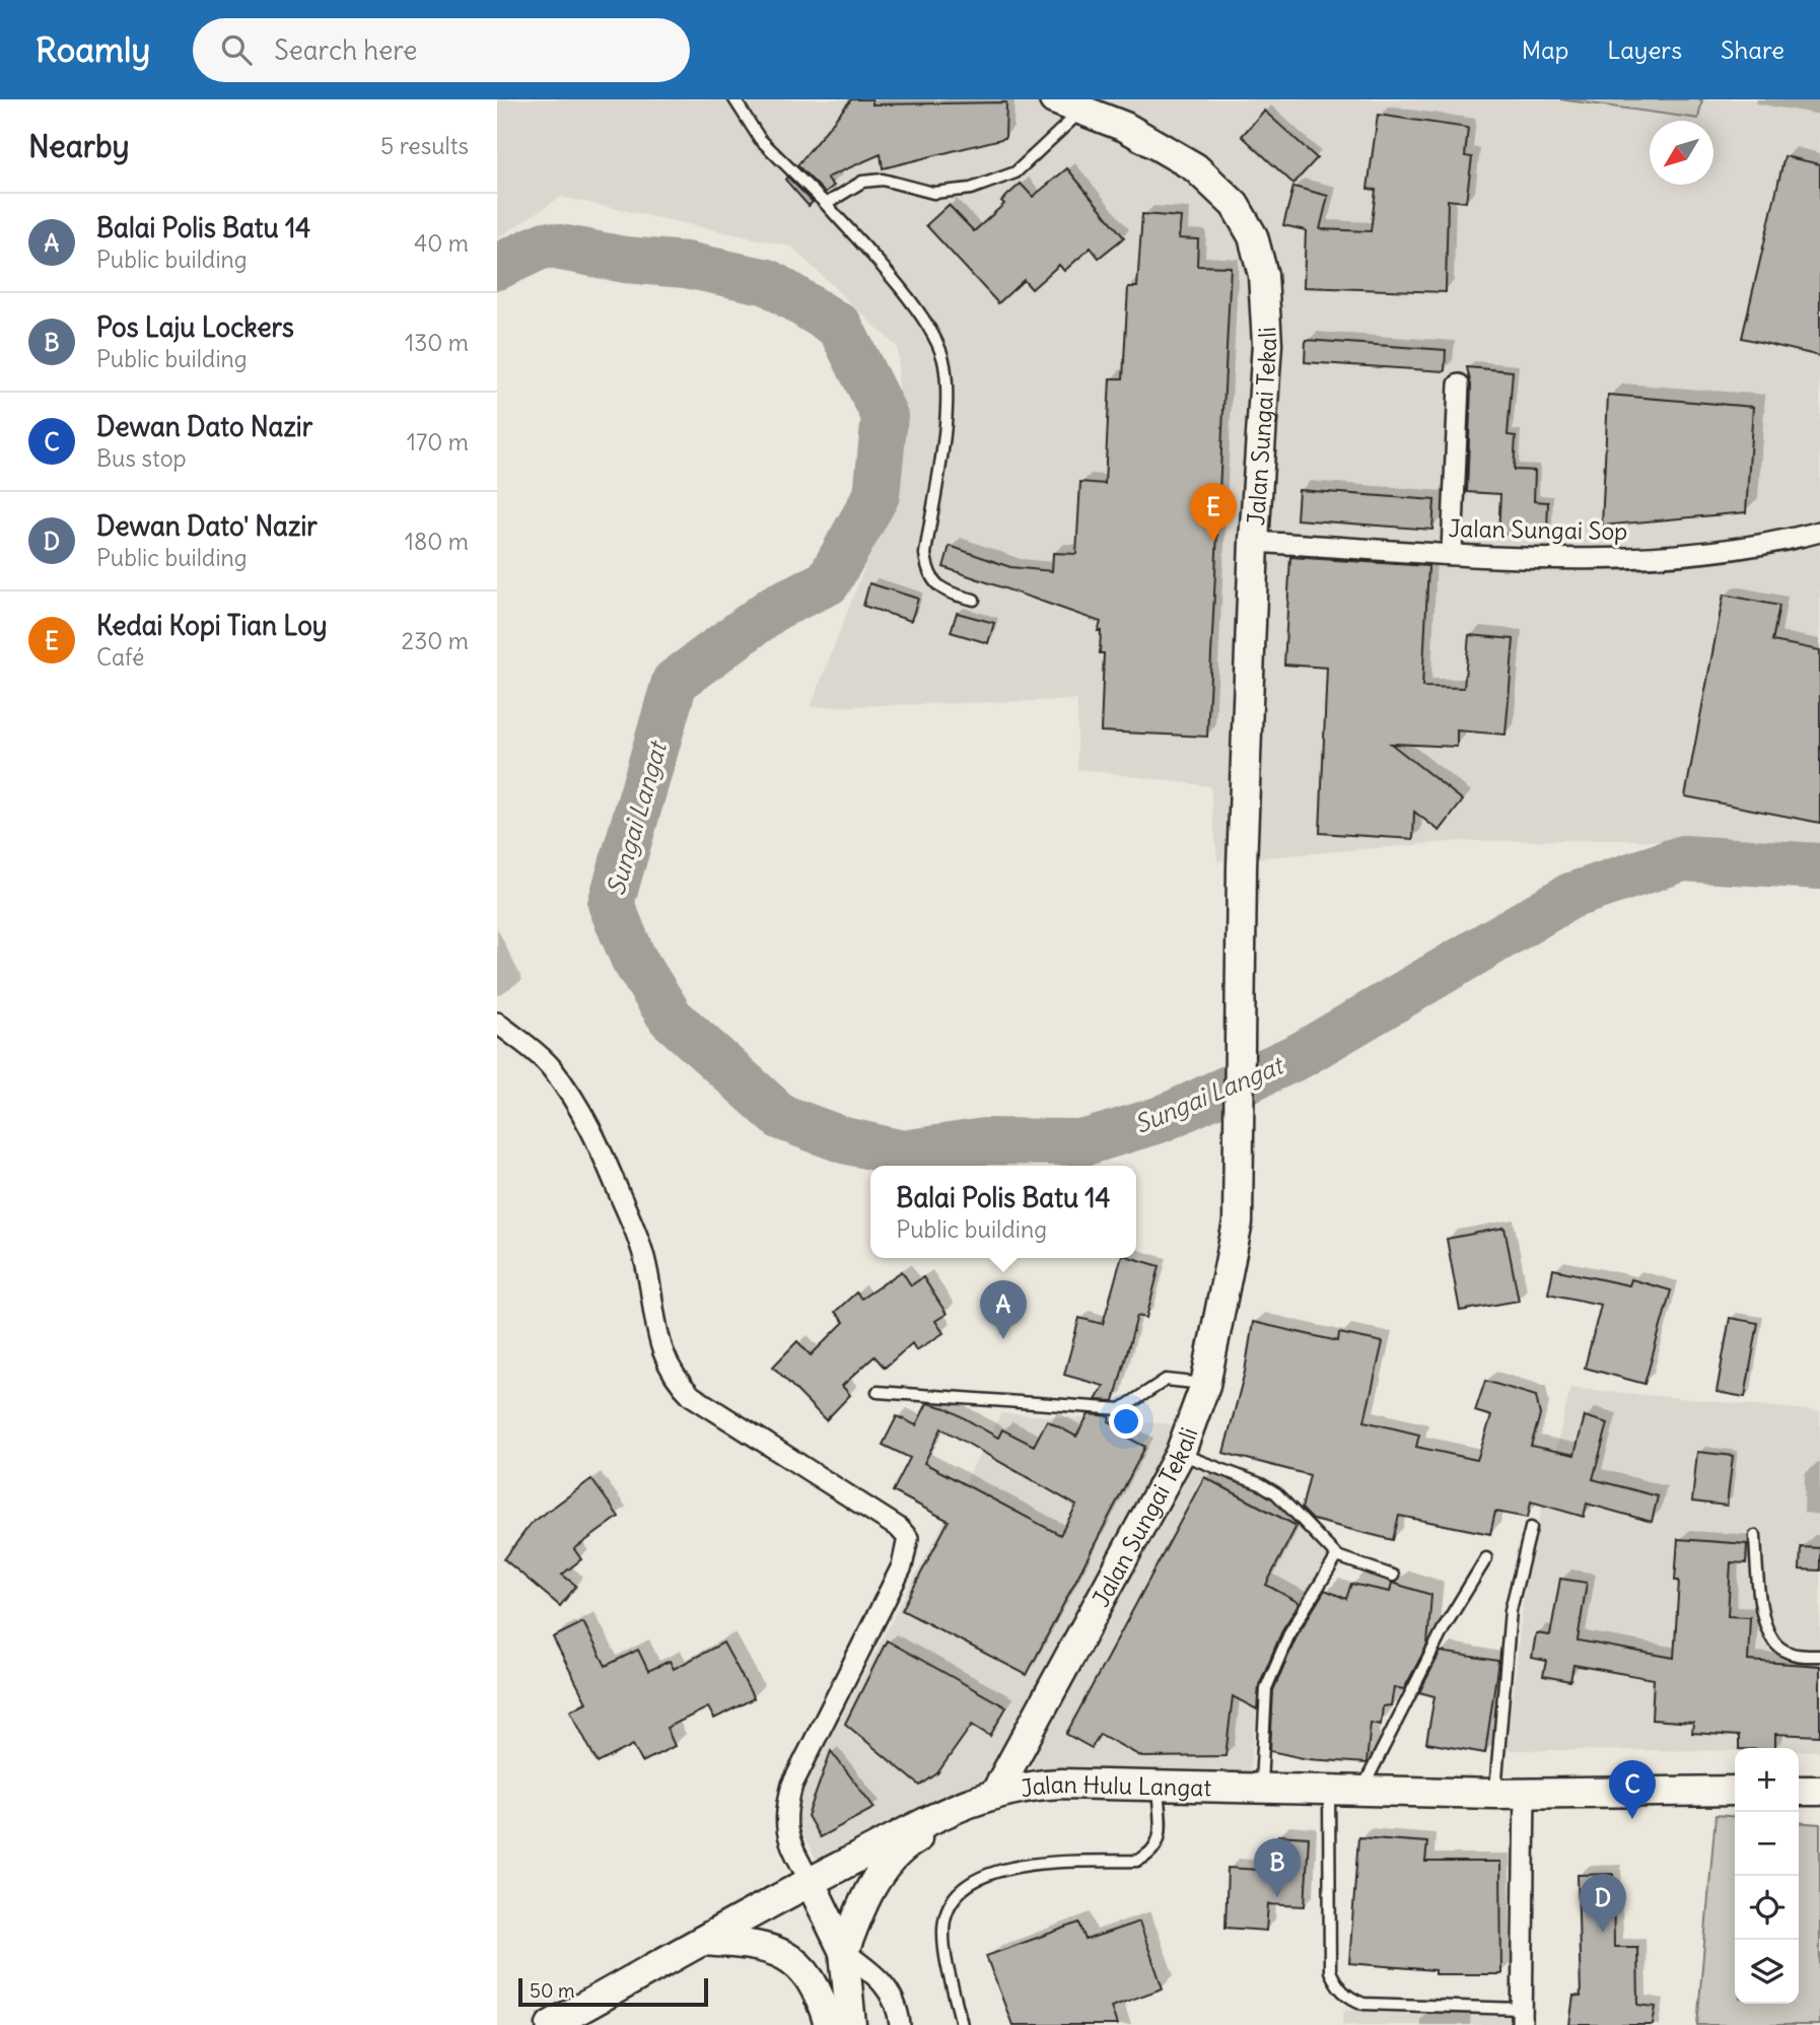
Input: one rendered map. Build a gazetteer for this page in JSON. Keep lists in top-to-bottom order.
{
  "streets": {
    "street": ["Jalan Sungai Tekali", "Jalan Sungai Sop", "Jalan Hulu Langat"]
  },
  "crossings": [
    ["Jalan Sungai Tekali", "Jalan Sungai Sop"],
    ["Jalan Sungai Tekali", "Jalan Hulu Langat"]
  ],
  "water": ["Sungai Langat"],
  "scale_bar": "50 m",
  "north": "bottom left",
  "page": {
    "header": "Roamly",
    "search": "Search here",
    "nav": ["Map", "Layers", "Share"],
    "heading": ["Nearby", "5 results"],
    "list": [
      {
        "mark": "A",
        "name": "Balai Polis Batu 14",
        "note": "Public building",
        "value": "40 m"
      },
      {
        "mark": "B",
        "name": "Pos Laju Lockers",
        "note": "Public building",
        "value": "130 m"
      },
      {
        "mark": "C",
        "name": "Dewan Dato Nazir",
        "note": "Bus stop",
        "value": "170 m"
      },
      {
        "mark": "D",
        "name": "Dewan Dato' Nazir",
        "note": "Public building",
        "value": "180 m"
      },
      {
        "mark": "E",
        "name": "Kedai Kopi Tian Loy",
        "note": "Café",
        "value": "230 m"
      }
    ],
    "pins": [
      "E",
      "A",
      "C",
      "B",
      "D"
    ],
    "popup": ["Balai Polis Batu 14", "Public building"],
    "map_buttons": ["+", "−"],
    "scale": "50 m"
  }
}
